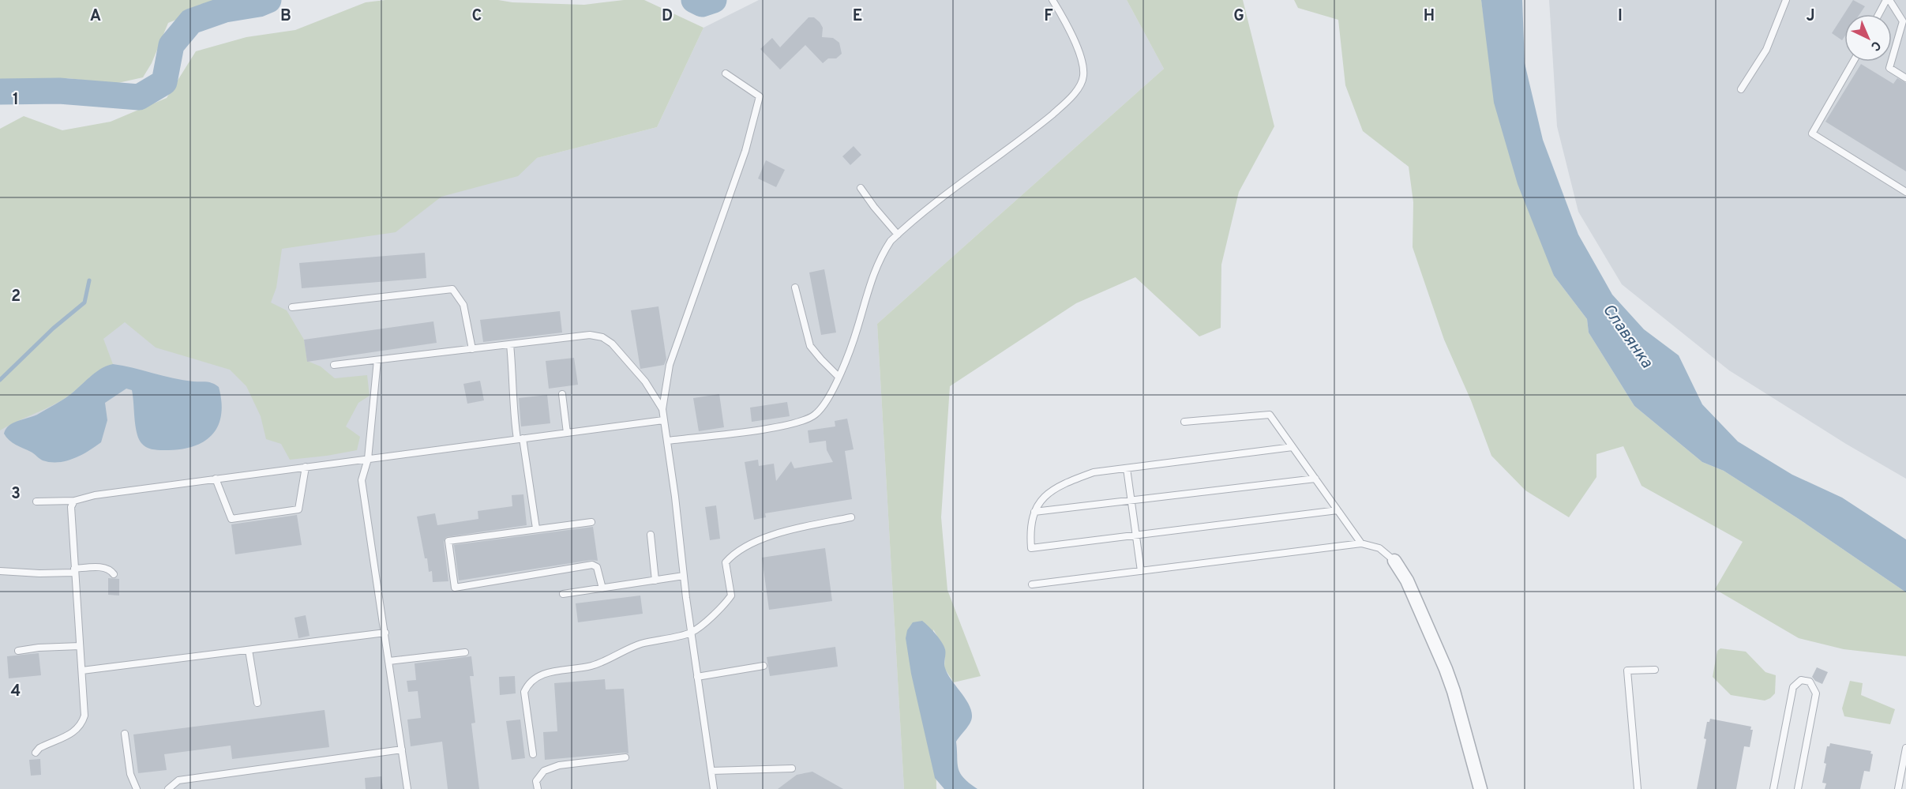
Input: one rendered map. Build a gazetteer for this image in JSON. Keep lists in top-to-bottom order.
{
  "water": ["Славянка"],
  "north": "bottom right",
  "grid": {
    "columns": [
      "A",
      "B",
      "C",
      "D",
      "E",
      "F",
      "G",
      "H",
      "I",
      "J"
    ],
    "rows": [
      "1",
      "2",
      "3",
      "4"
    ]
  }
}
